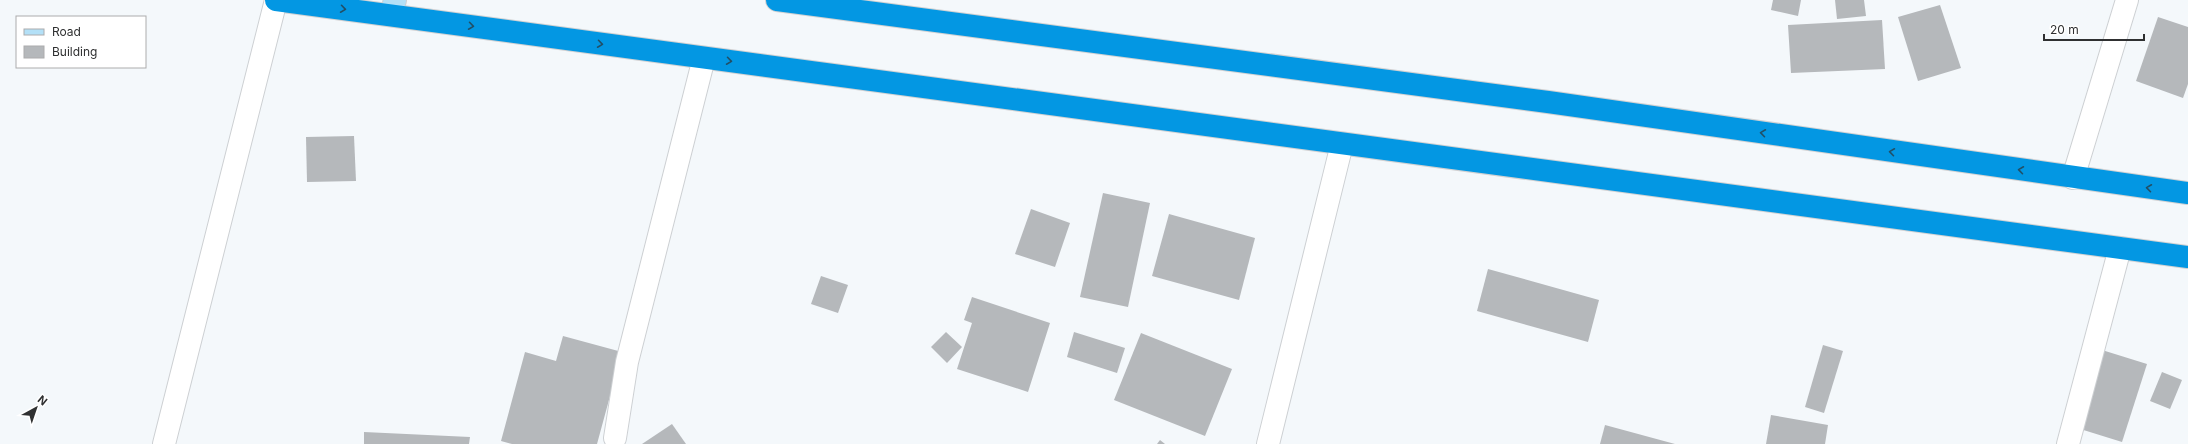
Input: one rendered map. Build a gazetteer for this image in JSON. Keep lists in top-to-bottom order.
{
  "legend": ["Road", "Building"],
  "scale_bar": "20 m",
  "north": "top right"
}
